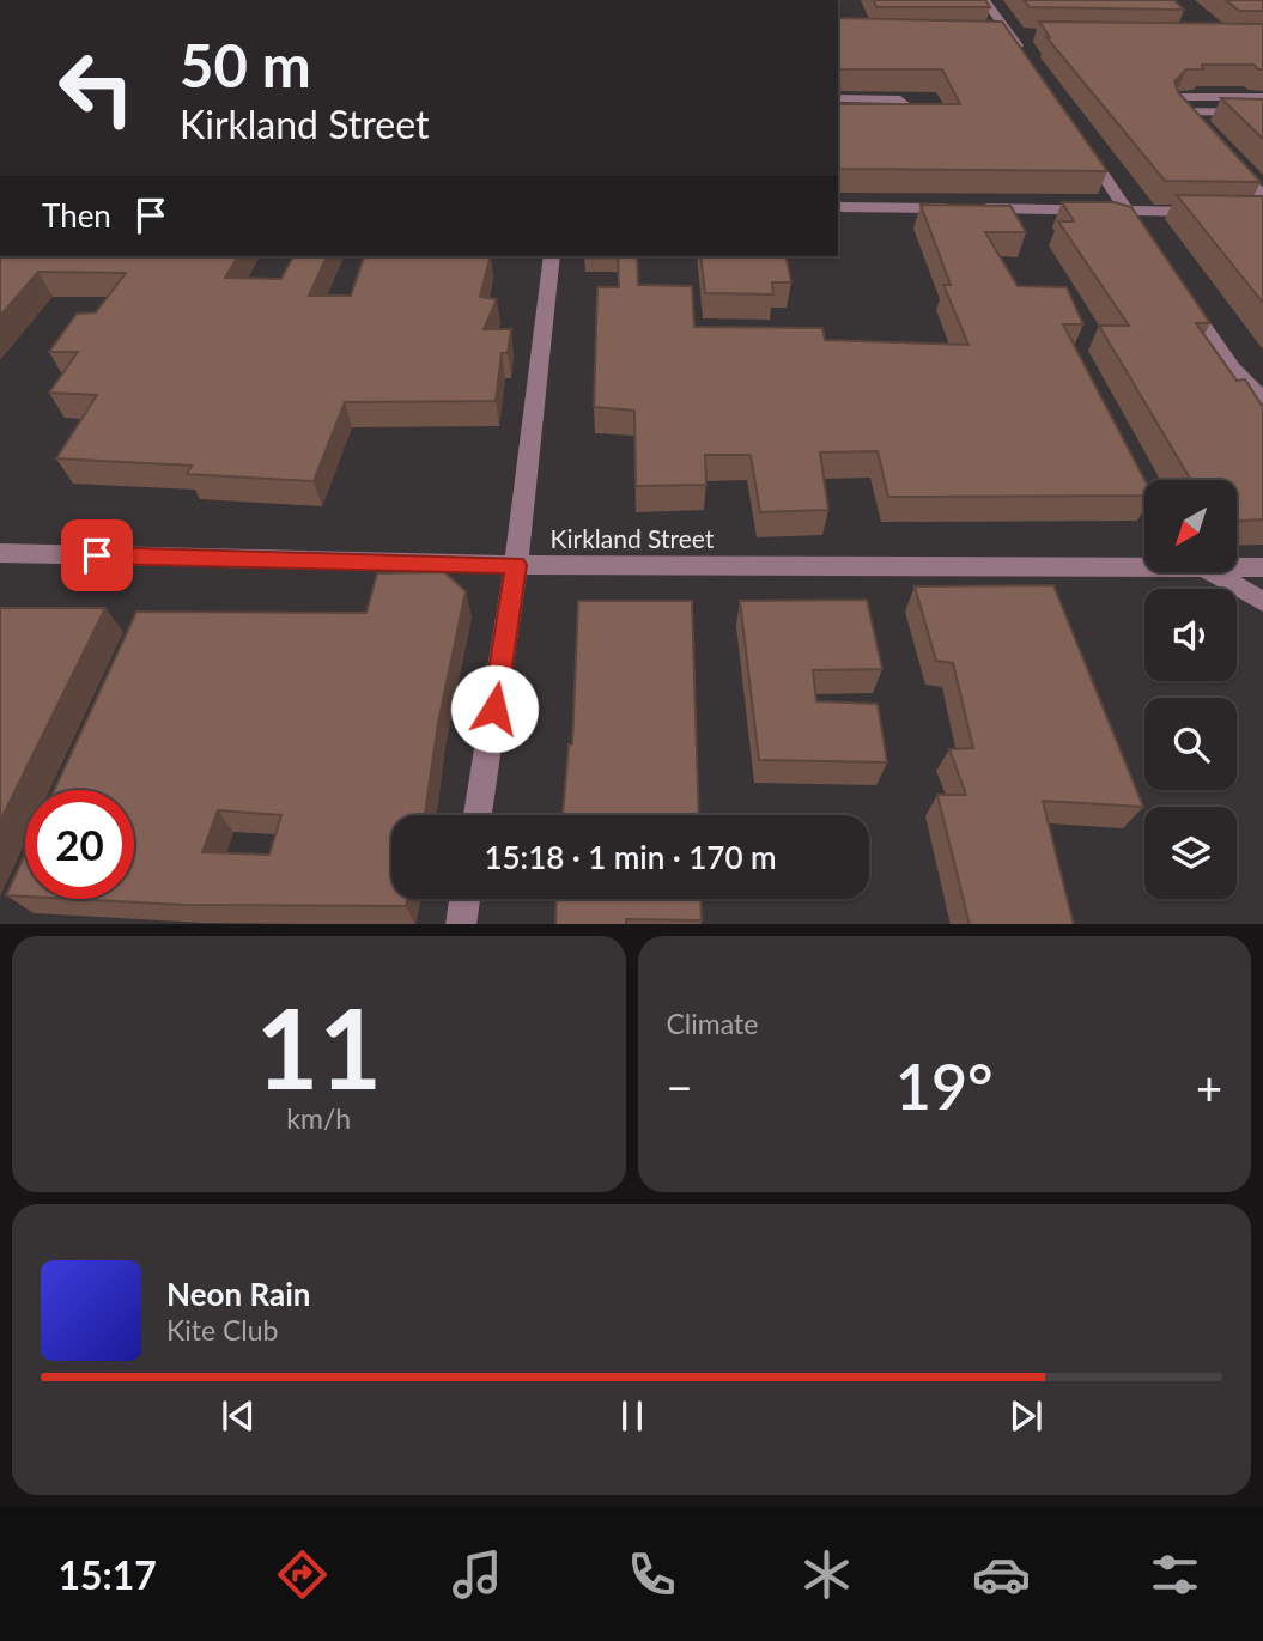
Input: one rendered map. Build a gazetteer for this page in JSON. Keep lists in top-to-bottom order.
{
  "streets": {
    "street": ["Kirkland Street"]
  },
  "north": "bottom left",
  "page": {
    "turn": ["50 m", "Kirkland Street"],
    "then": "Then",
    "limit": "20",
    "trip": "15:18 · 1 min · 170 m",
    "tile": [
      ["11", "km/h"],
      "Climate"
    ],
    "heat": ["−", "19°", "+"],
    "song": ["Neon Rain", "Kite Club"],
    "tabs": "15:17"
  }
}
